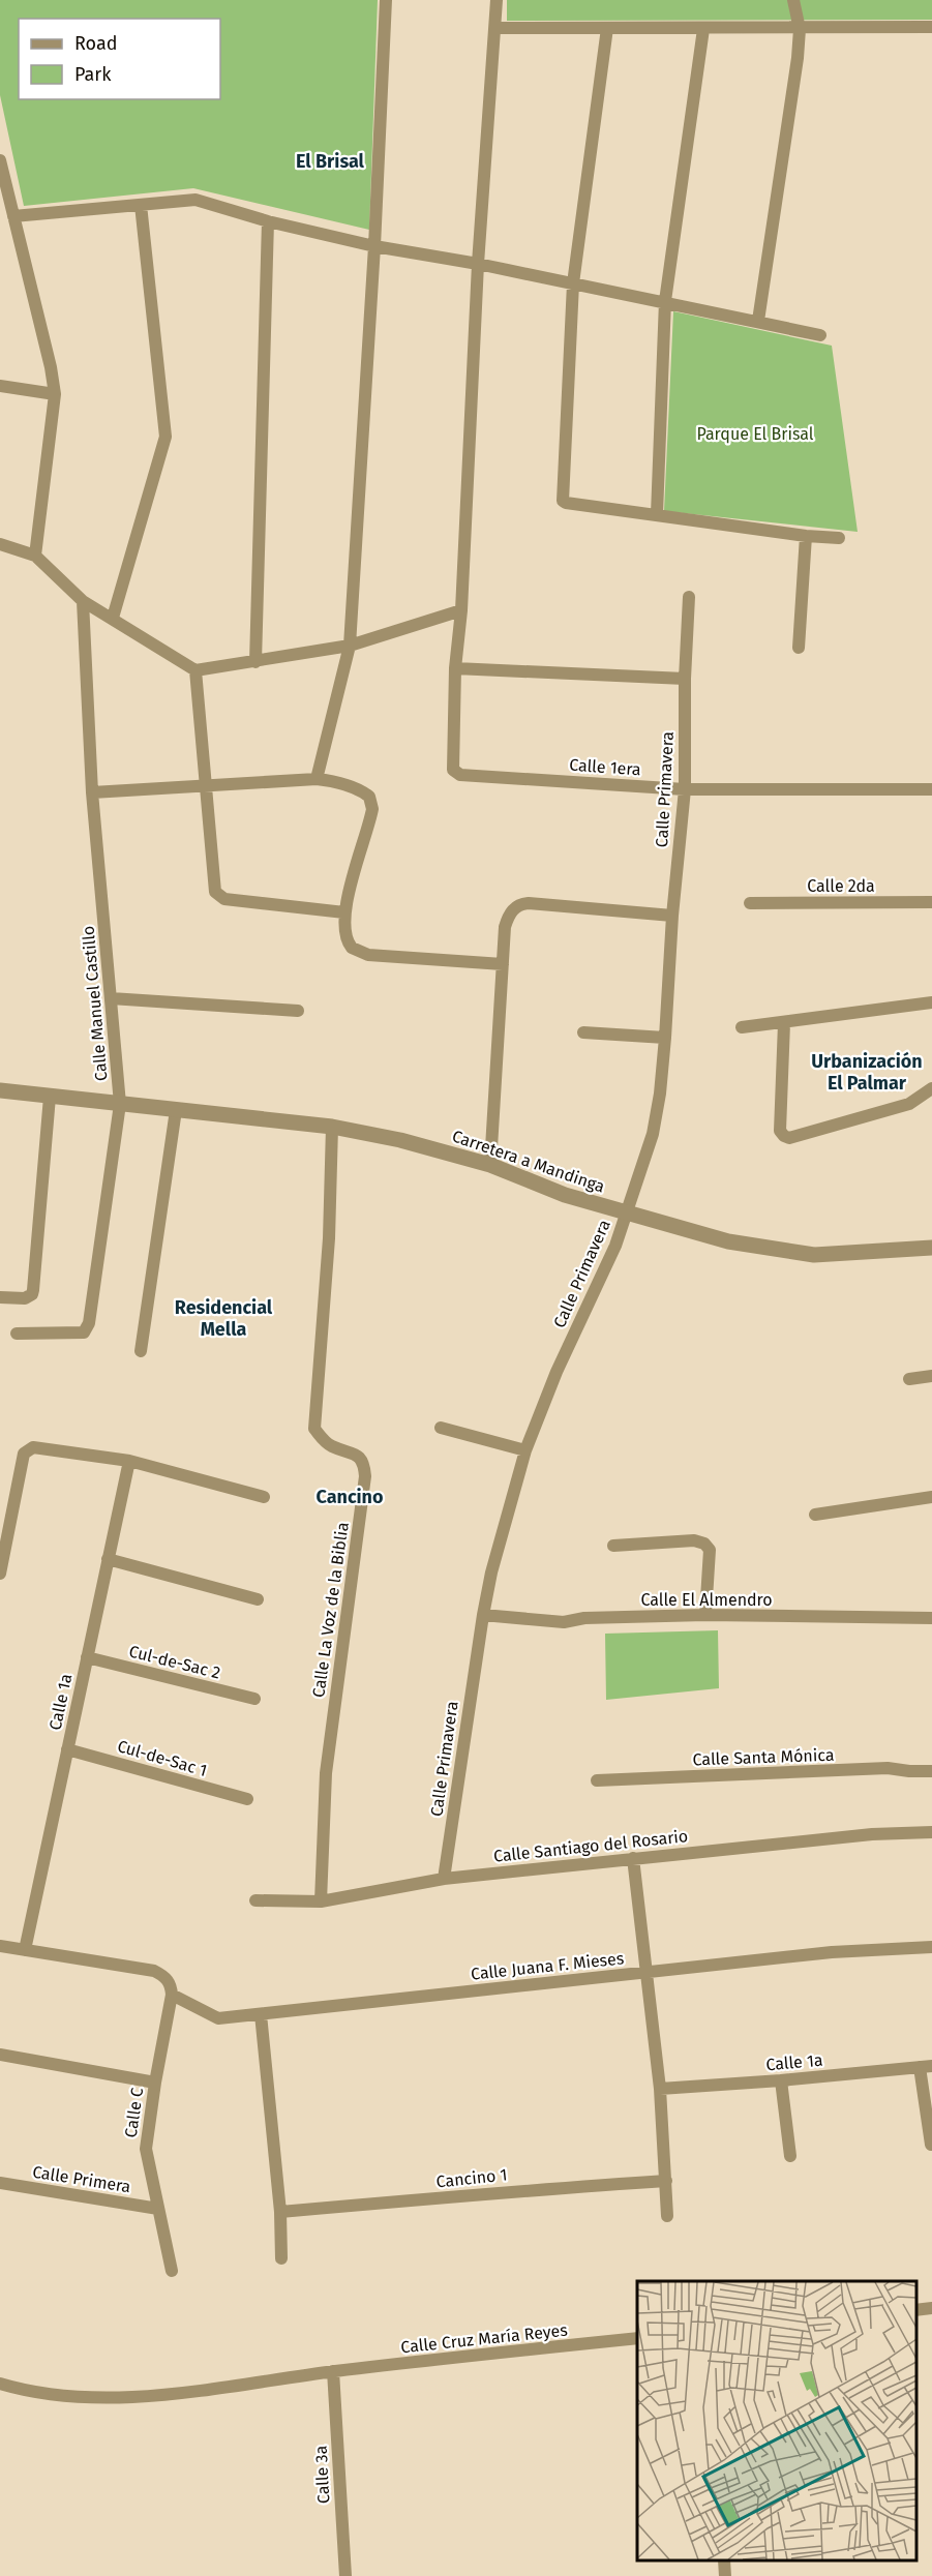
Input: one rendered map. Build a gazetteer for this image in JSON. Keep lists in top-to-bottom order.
{
  "streets": {
    "street": [
      "Calle 1era",
      "Calle Primavera",
      "Calle 2da",
      "Calle Manuel Castillo",
      "Carretera a Mandinga",
      "Calle El Almendro",
      "Calle La Voz de la Biblia",
      "Cul-de-Sac 2",
      "Calle 1a",
      "Calle Santa Mónica",
      "Cul-de-Sac 1",
      "Calle Santiago del Rosario",
      "Calle Juana F. Mieses",
      "Calle C",
      "Cancino 1",
      "Calle Primera",
      "Calle Cruz María Reyes",
      "Calle 3a"
    ]
  },
  "crossings": [
    ["Calle 1era", "Calle Primavera"],
    ["Calle Primavera", "Carretera a Mandinga"],
    ["Calle Primavera", "Calle El Almendro"],
    ["Calle Primavera", "Calle Santiago del Rosario"],
    ["Calle Manuel Castillo", "Carretera a Mandinga"],
    ["Carretera a Mandinga", "Calle La Voz de la Biblia"],
    ["Calle La Voz de la Biblia", "Calle Santiago del Rosario"],
    ["Cul-de-Sac 2", "Calle 1a"],
    ["Calle 1a", "Cul-de-Sac 1"],
    ["Calle Juana F. Mieses", "Calle C"],
    ["Calle C", "Calle Primera"],
    ["Calle Cruz María Reyes", "Calle 3a"]
  ],
  "districts": [
    "El Brisal",
    "Urbanización El Palmar",
    "Residencial Mella",
    "Cancino"
  ],
  "parks": ["Parque El Brisal"],
  "legend": ["Road", "Park"]
}
